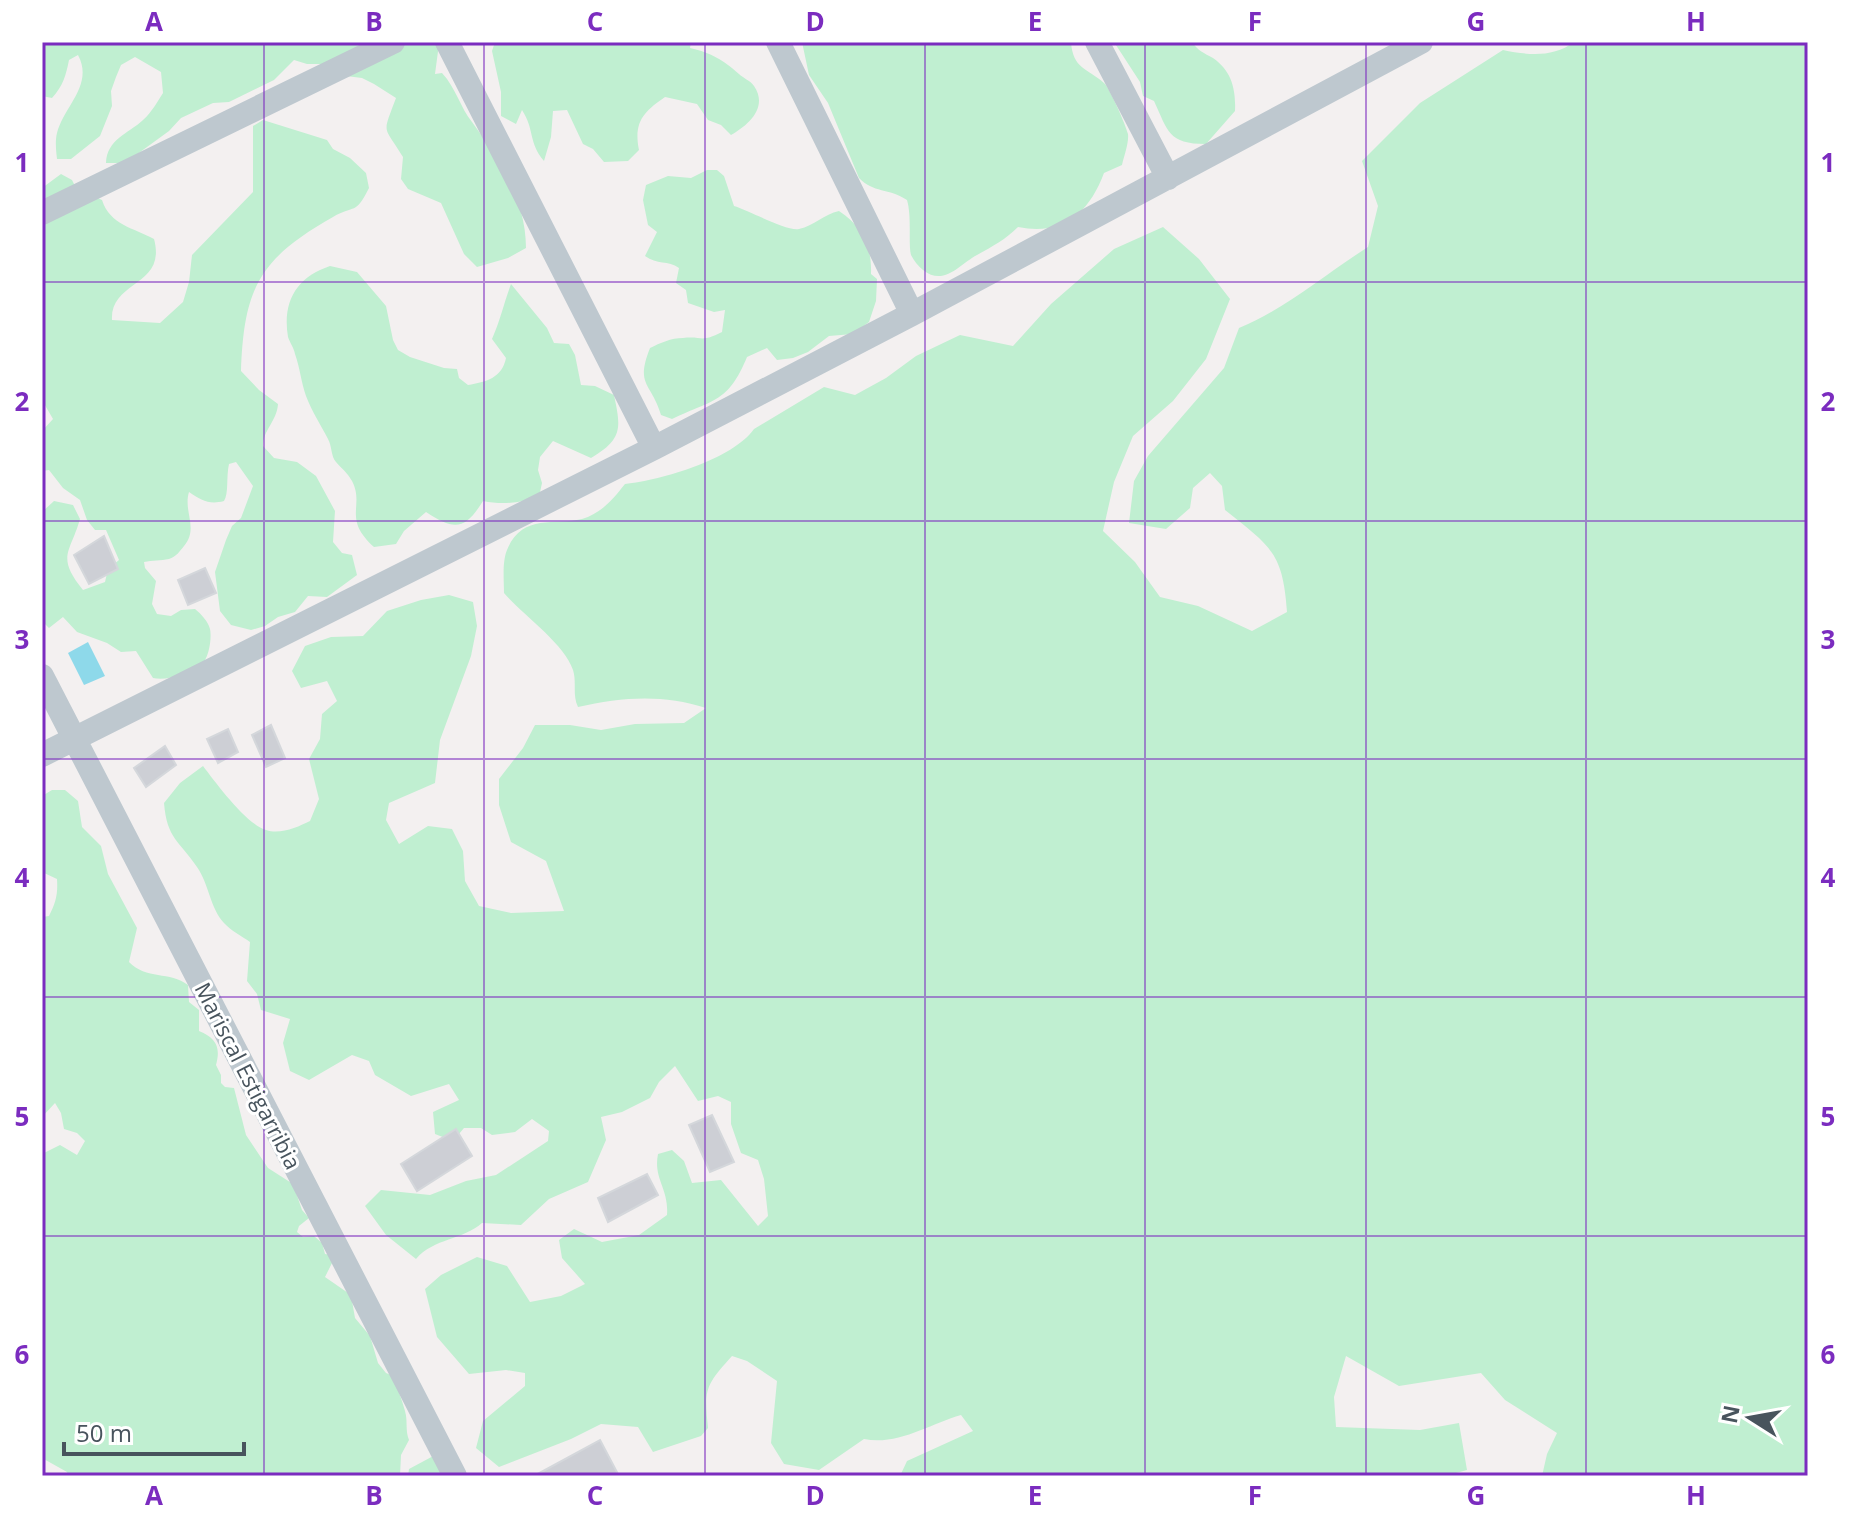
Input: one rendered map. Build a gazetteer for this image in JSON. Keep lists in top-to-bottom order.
{
  "streets": {
    "street": ["Mariscal Estigarribia"]
  },
  "scale_bar": "50 m",
  "north": "left",
  "grid": {
    "columns": [
      "A",
      "B",
      "C",
      "D",
      "E",
      "F",
      "G",
      "H"
    ],
    "rows": [
      "1",
      "2",
      "3",
      "4",
      "5",
      "6"
    ]
  }
}
